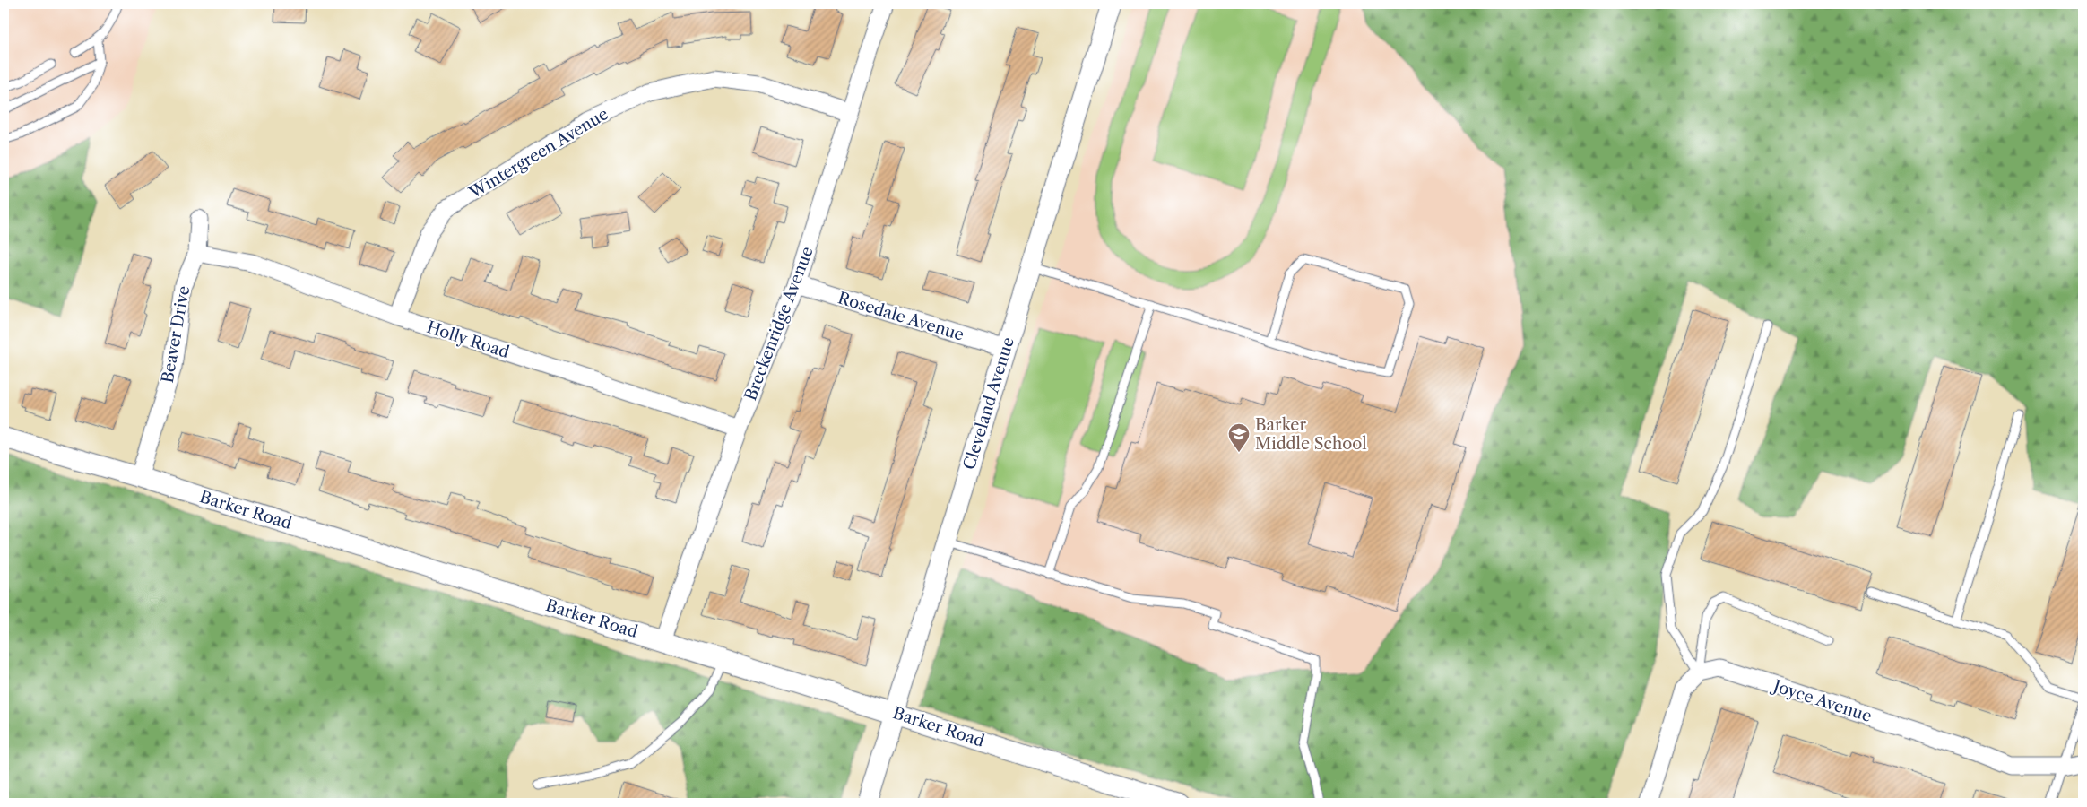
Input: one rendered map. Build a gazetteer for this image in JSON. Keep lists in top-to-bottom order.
{
  "streets": {
    "street": [
      "Wintergreen Avenue",
      "Rosedale Avenue",
      "Breckenridge Avenue",
      "Beaver Drive",
      "Holly Road",
      "Cleveland Avenue",
      "Barker Road",
      "Joyce Avenue"
    ]
  },
  "crossings": [
    ["Wintergreen Avenue", "Breckenridge Avenue"],
    ["Wintergreen Avenue", "Holly Road"],
    ["Rosedale Avenue", "Breckenridge Avenue"],
    ["Rosedale Avenue", "Cleveland Avenue"],
    ["Breckenridge Avenue", "Holly Road"],
    ["Breckenridge Avenue", "Barker Road"],
    ["Beaver Drive", "Holly Road"],
    ["Beaver Drive", "Barker Road"],
    ["Cleveland Avenue", "Barker Road"]
  ],
  "places": {
    "school or university": ["Barker Middle School"]
  }
}
